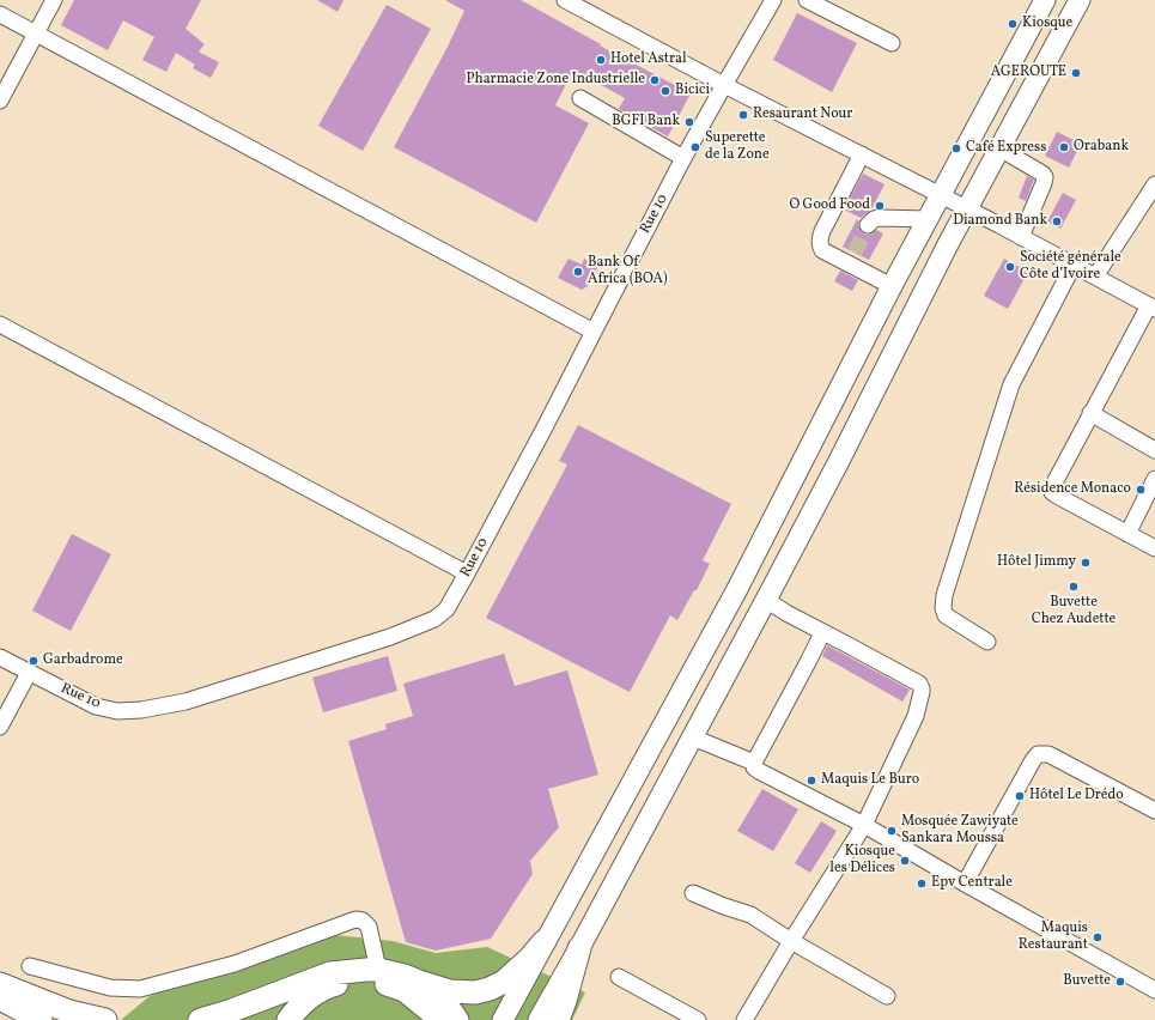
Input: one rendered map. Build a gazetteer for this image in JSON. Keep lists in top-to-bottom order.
{
  "streets": {
    "street": ["Rue 10"]
  },
  "places": [
    "Kiosque",
    "Hotel Astral",
    "AGEROUTE",
    "Pharmacie Zone Industrielle",
    "Bicici",
    "Resaurant Nour",
    "BGFI Bank",
    "Superette de la Zone",
    "Orabank",
    "Café Express",
    "O Good Food",
    "Diamond Bank",
    "Société générale Côte d’Ivoire",
    "Bank Of Africa (BOA)",
    "Résidence Monaco",
    "Hôtel Jimmy",
    "Buvette Chez Audette",
    "Garbadrome",
    "Maquis Le Buro",
    "Hôtel Le Drédo",
    "Mosquée Zawiyate Sankara Moussa",
    "Kiosque les Délices",
    "Epv Centrale",
    "Maquis Restaurant",
    "Buvette"
  ]
}
